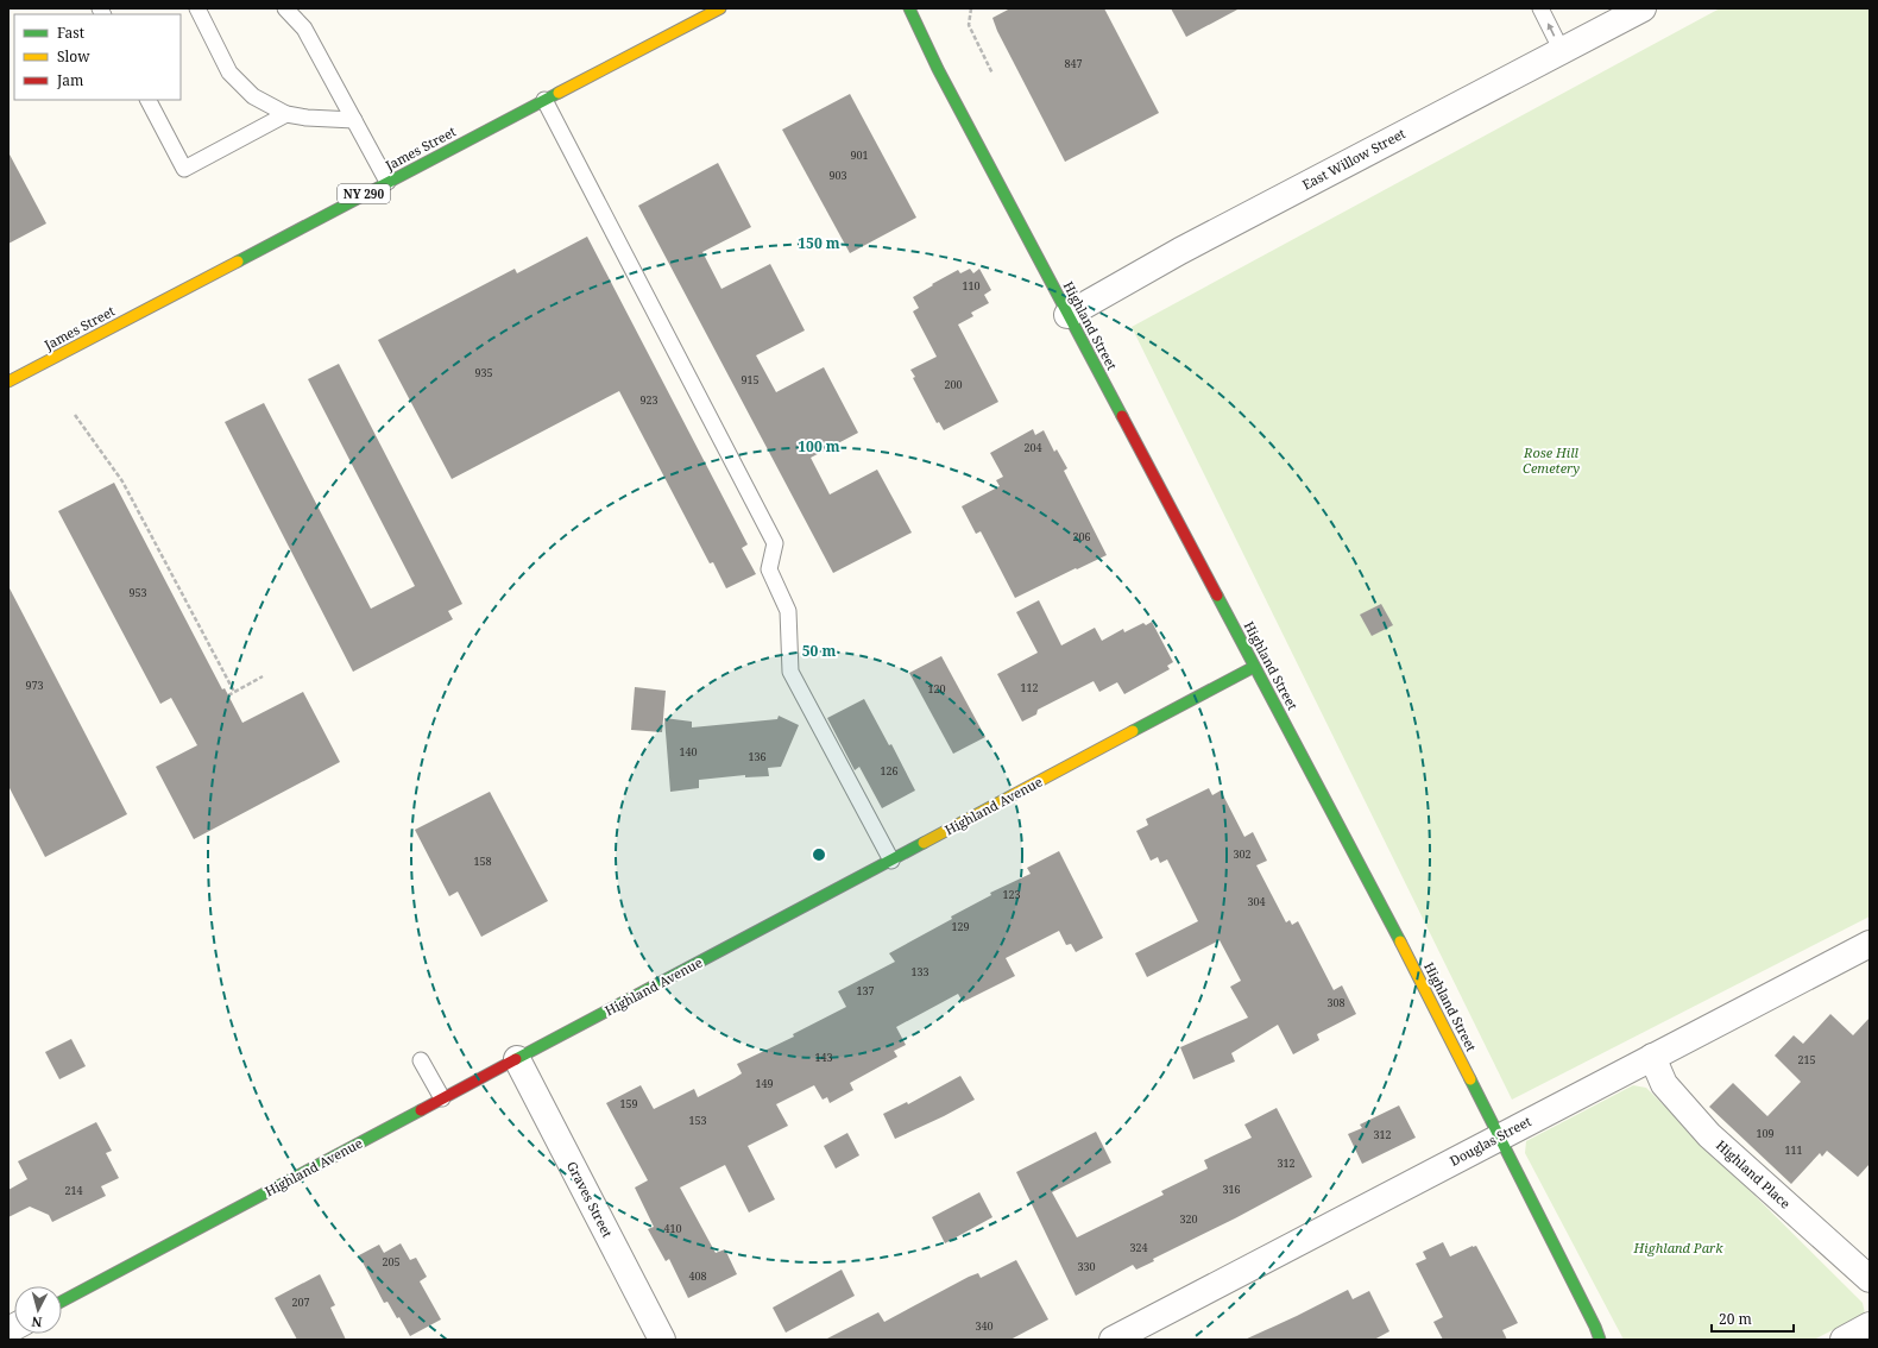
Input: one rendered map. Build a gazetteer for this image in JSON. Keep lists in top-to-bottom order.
{
  "streets": {
    "street": [
      "James Street",
      "East Willow Street",
      "NY 290",
      "Highland Street",
      "Highland Avenue",
      "Douglas Street",
      "Highland Place",
      "Graves Street"
    ]
  },
  "crossings": [
    ["East Willow Street", "Highland Street"],
    ["Highland Street", "Highland Avenue"],
    ["Highland Street", "Douglas Street"],
    ["Highland Avenue", "Graves Street"],
    ["Douglas Street", "Highland Place"]
  ],
  "parks": ["Rose Hill Cemetery", "Highland Park"],
  "house_numbers": [
    "847",
    "901",
    "903",
    "110",
    "935",
    "915",
    "200",
    "923",
    "204",
    "206",
    "953",
    "973",
    "112",
    "120",
    "140",
    "136",
    "126",
    "302",
    "158",
    "123",
    "304",
    "129",
    "133",
    "137",
    "308",
    "143",
    "215",
    "149",
    "159",
    "153",
    "109",
    "312",
    "111",
    "312",
    "316",
    "214",
    "320",
    "410",
    "324",
    "205",
    "330",
    "408",
    "207",
    "340"
  ],
  "legend": ["Fast", "Slow", "Jam"],
  "scale_bar": "20 m",
  "north": "bottom",
  "rings": ["150 m", "100 m", "50 m"]
}
